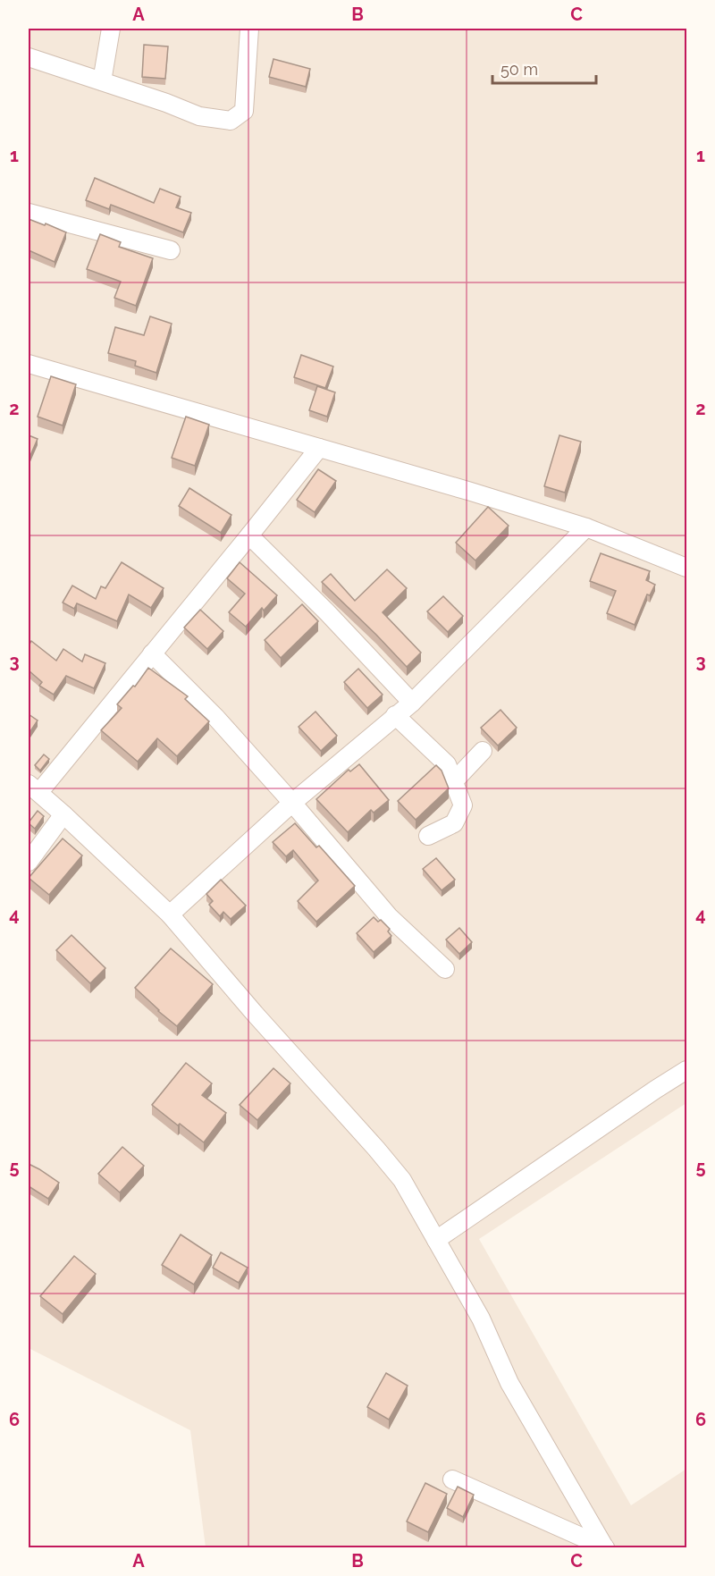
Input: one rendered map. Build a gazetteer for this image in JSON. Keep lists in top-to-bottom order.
{
  "scale_bar": "50 m",
  "grid": {
    "columns": ["A", "B", "C"],
    "rows": [
      "1",
      "2",
      "3",
      "4",
      "5",
      "6"
    ]
  }
}
